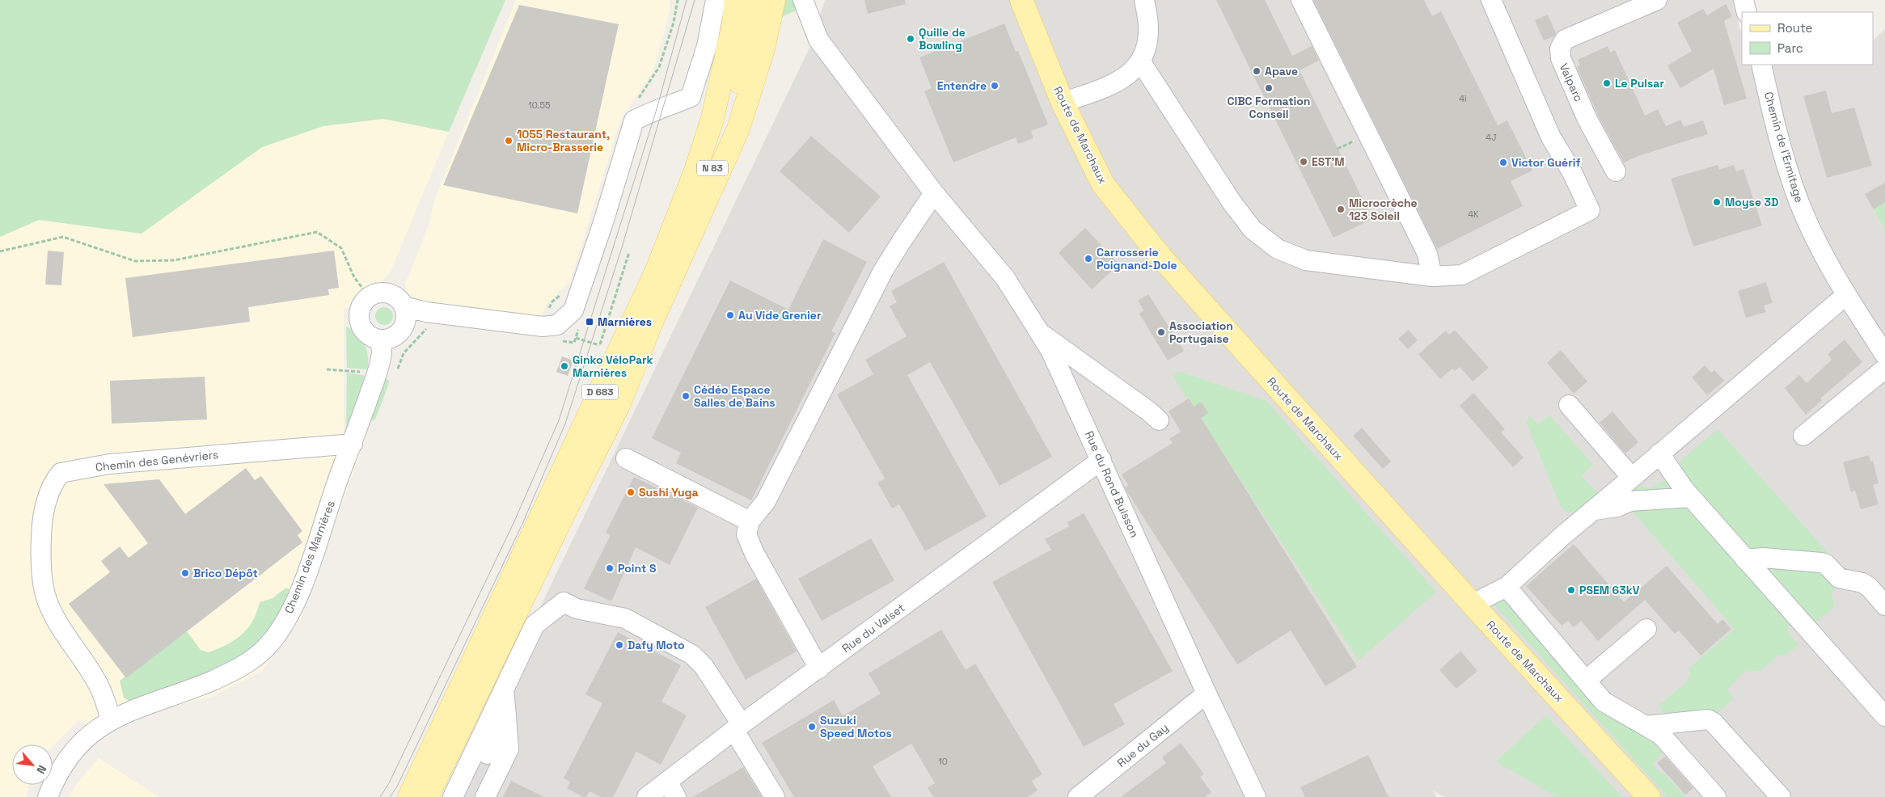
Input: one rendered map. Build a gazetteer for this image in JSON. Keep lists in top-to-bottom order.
{
  "streets": {
    "main road": ["Route de Marchaux", "N 83", "D 683"],
    "street": [
      "Valparc",
      "Chemin de l'Ermitage",
      "Chemin des Genévriers",
      "Rue du Rond Buisson",
      "Chemin des Marnières",
      "Rue du Valset",
      "Rue du Gay"
    ]
  },
  "crossings": [
    ["N 83", "D 683"],
    ["Chemin des Genévriers", "Chemin des Marnières"],
    ["Rue du Rond Buisson", "Rue du Valset"],
    ["Rue du Rond Buisson", "Rue du Gay"]
  ],
  "places": {
    "other": [
      "Quille de Bowling",
      "Apave",
      "Le Pulsar",
      "Entendre",
      "CIBC Formation Conseil",
      "1055 Restaurant, Micro-Brasserie",
      "EST’M",
      "Victor Guérif",
      "Moyse 3D",
      "Microcrèche 123 Soleil",
      "Carrosserie Poignand-Dole",
      "Au Vide Grenier",
      "Association Portugaise",
      "Ginko VéloPark Marnières",
      "Cédéo Espace Salles de Bains",
      "Sushi Yuga",
      "Point S",
      "Brico Dépôt",
      "PSEM 63kV",
      "Dafy Moto",
      "Suzuki Speed Motos"
    ],
    "transit": ["Marnières"]
  },
  "house_numbers": [
    "4i",
    "10.55",
    "4J",
    "4K",
    "10"
  ],
  "legend": ["Route", "Parc"],
  "north": "bottom right"
}
